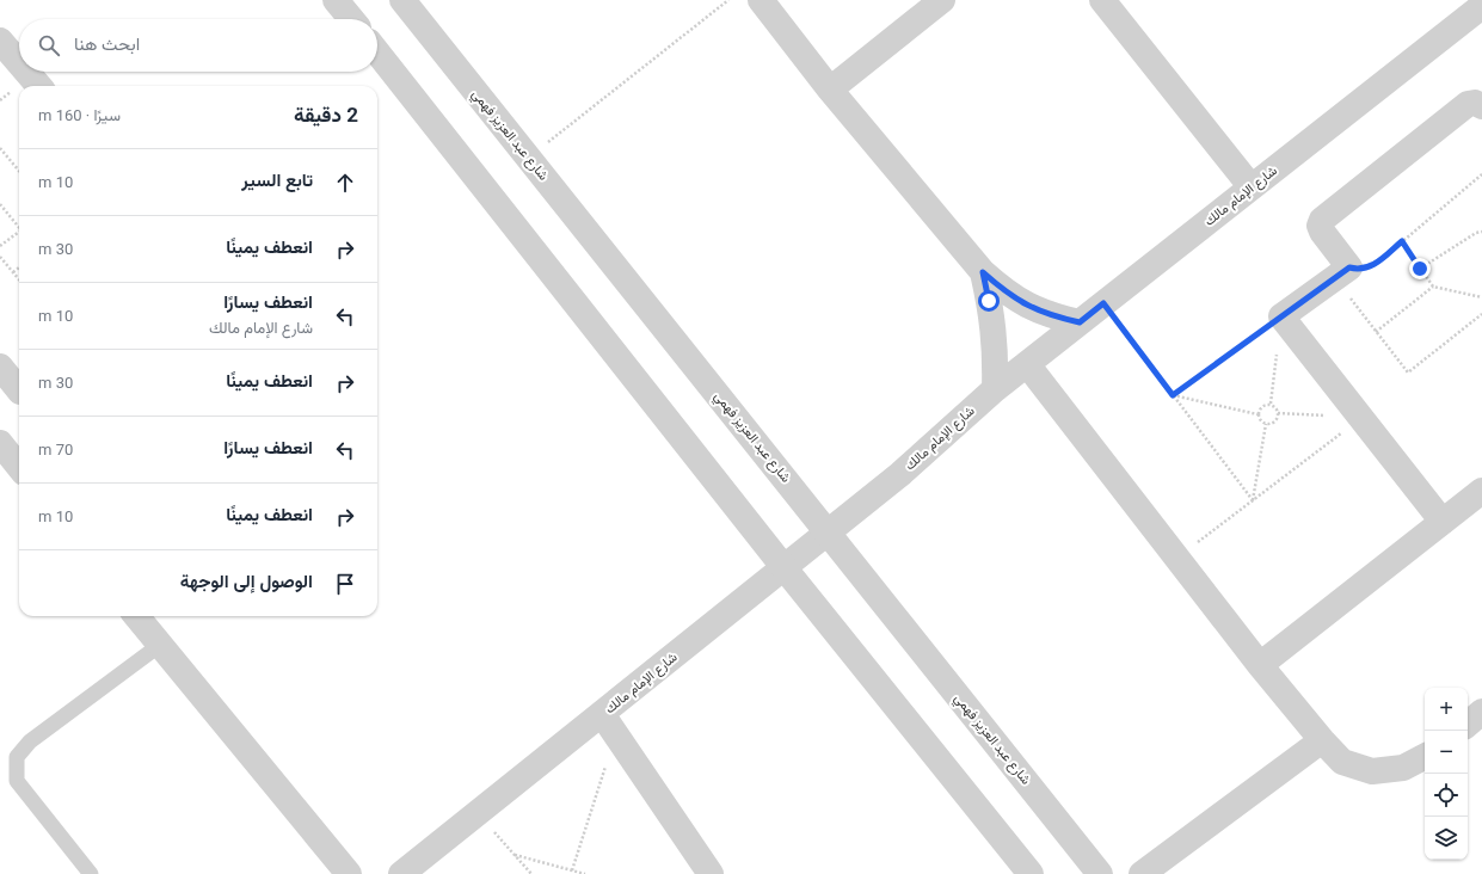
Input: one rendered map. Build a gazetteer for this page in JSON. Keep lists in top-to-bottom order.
{
  "streets": {
    "street": ["شارع عبد العزيز فهمي", "شارع الإمام مالك"]
  },
  "crossings": [
    ["شارع عبد العزيز فهمي", "شارع الإمام مالك"]
  ],
  "page": {
    "search": "ابحث هنا",
    "heading": ["2 دقيقة", "سيرًا · 160 m"],
    "list": [
      ["تابع السير", "10 m"],
      ["انعطف يمينًا", "30 m"],
      ["انعطف يسارًا", "شارع الإمام مالك", "10 m"],
      ["انعطف يمينًا", "30 m"],
      ["انعطف يسارًا", "70 m"],
      ["انعطف يمينًا", "10 m"],
      "الوصول إلى الوجهة"
    ],
    "map_buttons": ["+", "−"]
  }
}
